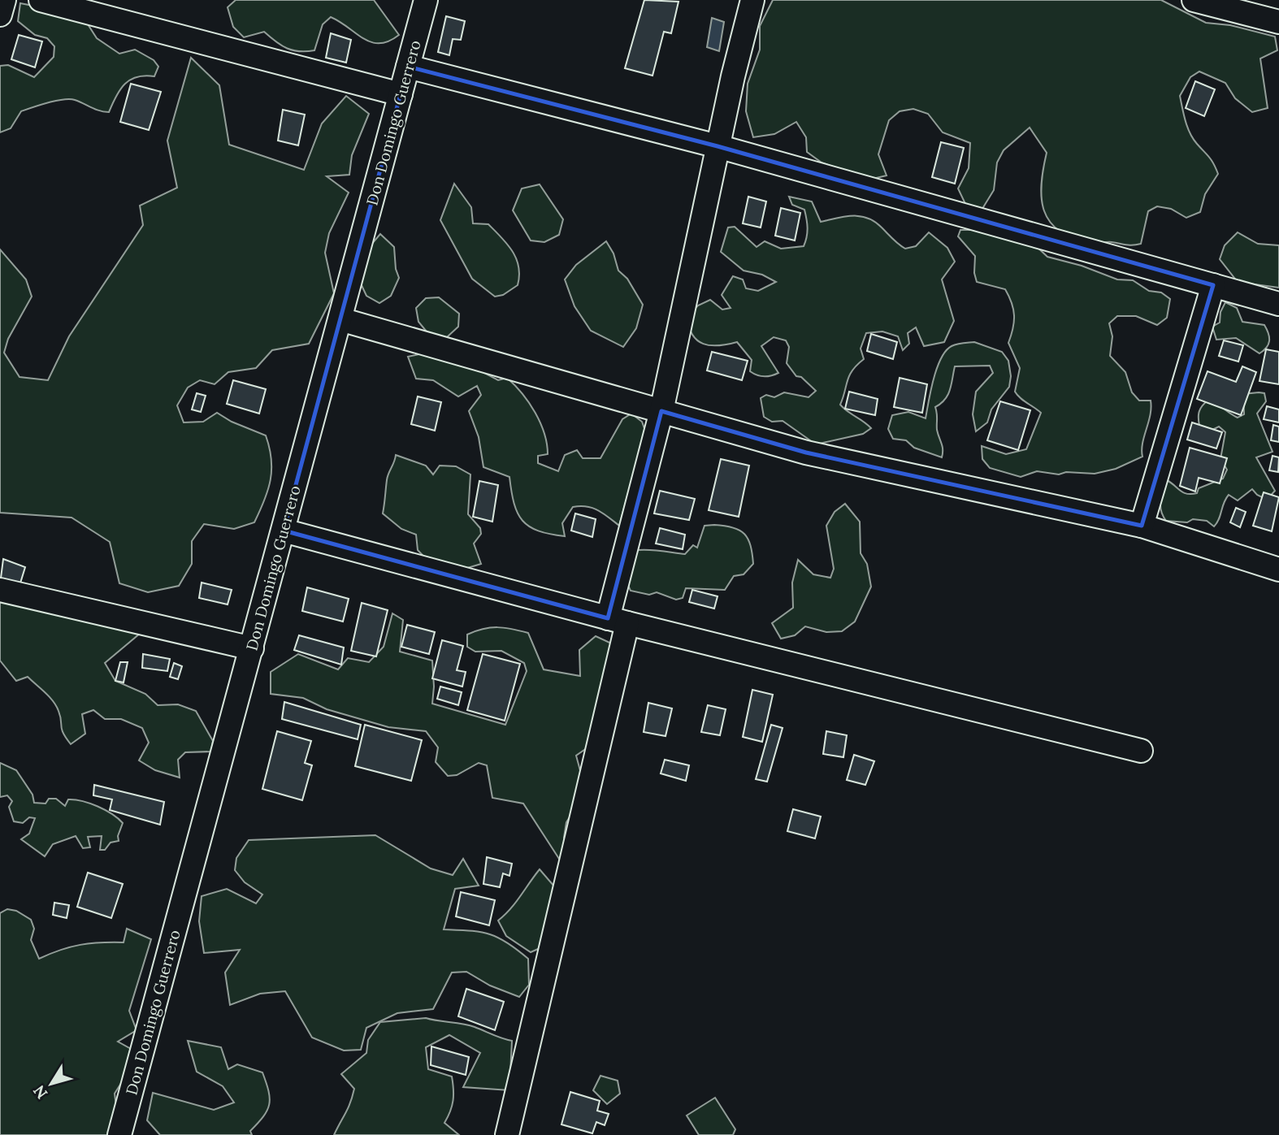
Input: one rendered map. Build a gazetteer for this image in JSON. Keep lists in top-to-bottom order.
{
  "streets": {
    "street": ["Don Domingo Guerrero"]
  },
  "north": "bottom left"
}
